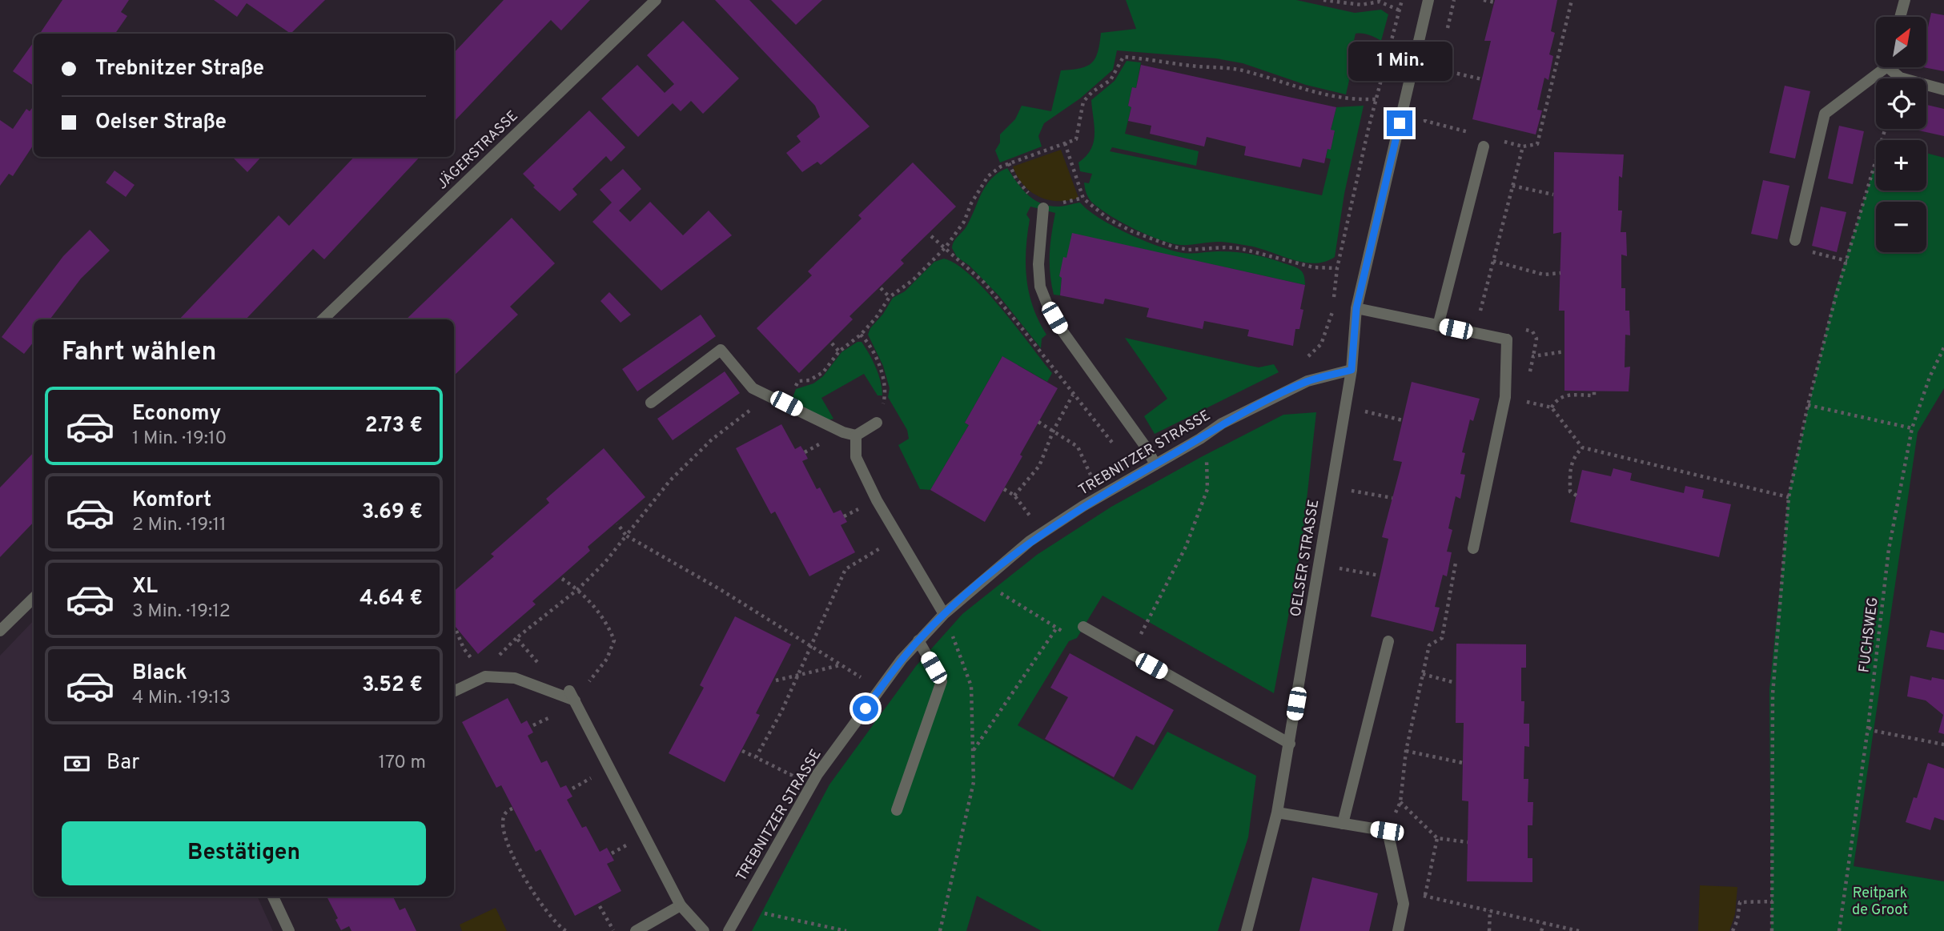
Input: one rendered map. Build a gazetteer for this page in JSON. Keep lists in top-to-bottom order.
{
  "streets": {
    "street": ["JÄGERSTRASSE", "TREBNITZER STRASSE", "OELSER STRASSE"],
    "path": ["FUCHSWEG"]
  },
  "crossings": [
    ["TREBNITZER STRASSE", "OELSER STRASSE"]
  ],
  "parks": ["Reitpark de Groot"],
  "north": "top right",
  "page": {
    "map_buttons": ["+", "−"],
    "banner": ["Trebnitzer Straße", "Oelser Straße"],
    "bubble": "1 Min.",
    "heading": "Fahrt wählen",
    "list": [
      {
        "name": "Economy",
        "note": "1 Min. · 19:10",
        "value": "2.73 €"
      },
      {
        "name": "Komfort",
        "note": "2 Min. · 19:11",
        "value": "3.69 €"
      },
      {
        "name": "XL",
        "note": "3 Min. · 19:12",
        "value": "4.64 €"
      },
      {
        "name": "Black",
        "note": "4 Min. · 19:13",
        "value": "3.52 €"
      }
    ],
    "pay": ["Bar", "170 m"],
    "buttons": "Bestätigen"
  }
}
